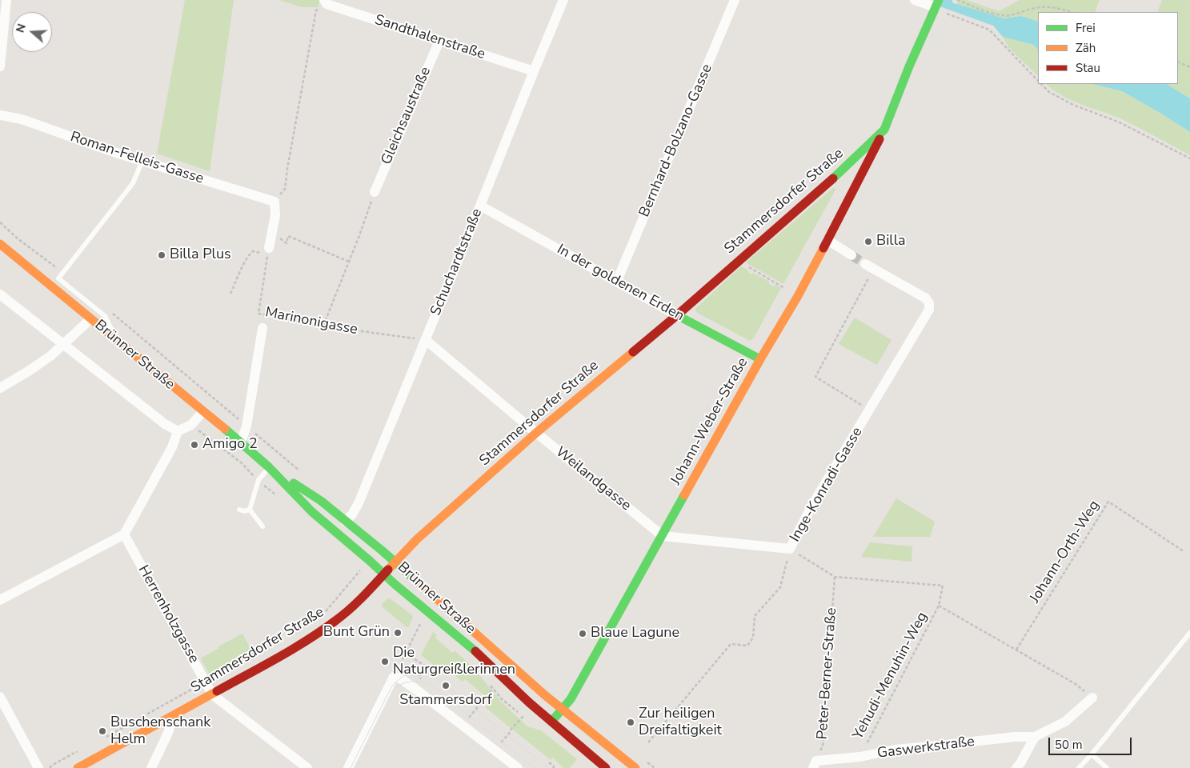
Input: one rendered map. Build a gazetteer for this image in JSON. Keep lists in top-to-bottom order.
{
  "streets": {
    "main road": [
      "Stammersdorfer Straße",
      "In der goldenen Erden",
      "Brünner Straße",
      "Johann-Weber-Straße"
    ],
    "street": [
      "Sandthalenstraße",
      "Gleichsaustraße",
      "Bernhard-Bolzano-Gasse",
      "Roman-Felleis-Gasse",
      "Schuchardtstraße",
      "Marinonigasse",
      "Weilandgasse",
      "Inge-Konradi-Gasse",
      "Herrenholzgasse",
      "Gaswerkstraße"
    ],
    "path": ["Johann-Orth-Weg", "Peter-Berner-Straße", "Yehudi-Menuhin-Weg"]
  },
  "crossings": [
    ["Sandthalenstraße", "Gleichsaustraße"],
    ["Sandthalenstraße", "Schuchardtstraße"],
    ["Bernhard-Bolzano-Gasse", "In der goldenen Erden"],
    ["Stammersdorfer Straße", "In der goldenen Erden"],
    ["Stammersdorfer Straße", "Brünner Straße"],
    ["Stammersdorfer Straße", "Johann-Weber-Straße"],
    ["Stammersdorfer Straße", "Weilandgasse"],
    ["Stammersdorfer Straße", "Herrenholzgasse"],
    ["Schuchardtstraße", "In der goldenen Erden"],
    ["Schuchardtstraße", "Marinonigasse"],
    ["Schuchardtstraße", "Brünner Straße"],
    ["Schuchardtstraße", "Weilandgasse"],
    ["In der goldenen Erden", "Johann-Weber-Straße"],
    ["Marinonigasse", "Brünner Straße"],
    ["Marinonigasse", "Weilandgasse"],
    ["Brünner Straße", "Johann-Weber-Straße"],
    ["Johann-Weber-Straße", "Weilandgasse"],
    ["Peter-Berner-Straße", "Yehudi-Menuhin-Weg"],
    ["Peter-Berner-Straße", "Gaswerkstraße"],
    ["Yehudi-Menuhin-Weg", "Gaswerkstraße"]
  ],
  "places": [
    "Billa",
    "Billa Plus",
    "Amigo 2",
    "Bunt Grün",
    "Blaue Lagune",
    "Die Naturgreißlerinnen",
    "Stammersdorf",
    "Zur heiligen Dreifaltigkeit",
    "Buschenschank Helm"
  ],
  "legend": ["Frei", "Zäh", "Stau"],
  "scale_bar": "50 m",
  "north": "left"
}
